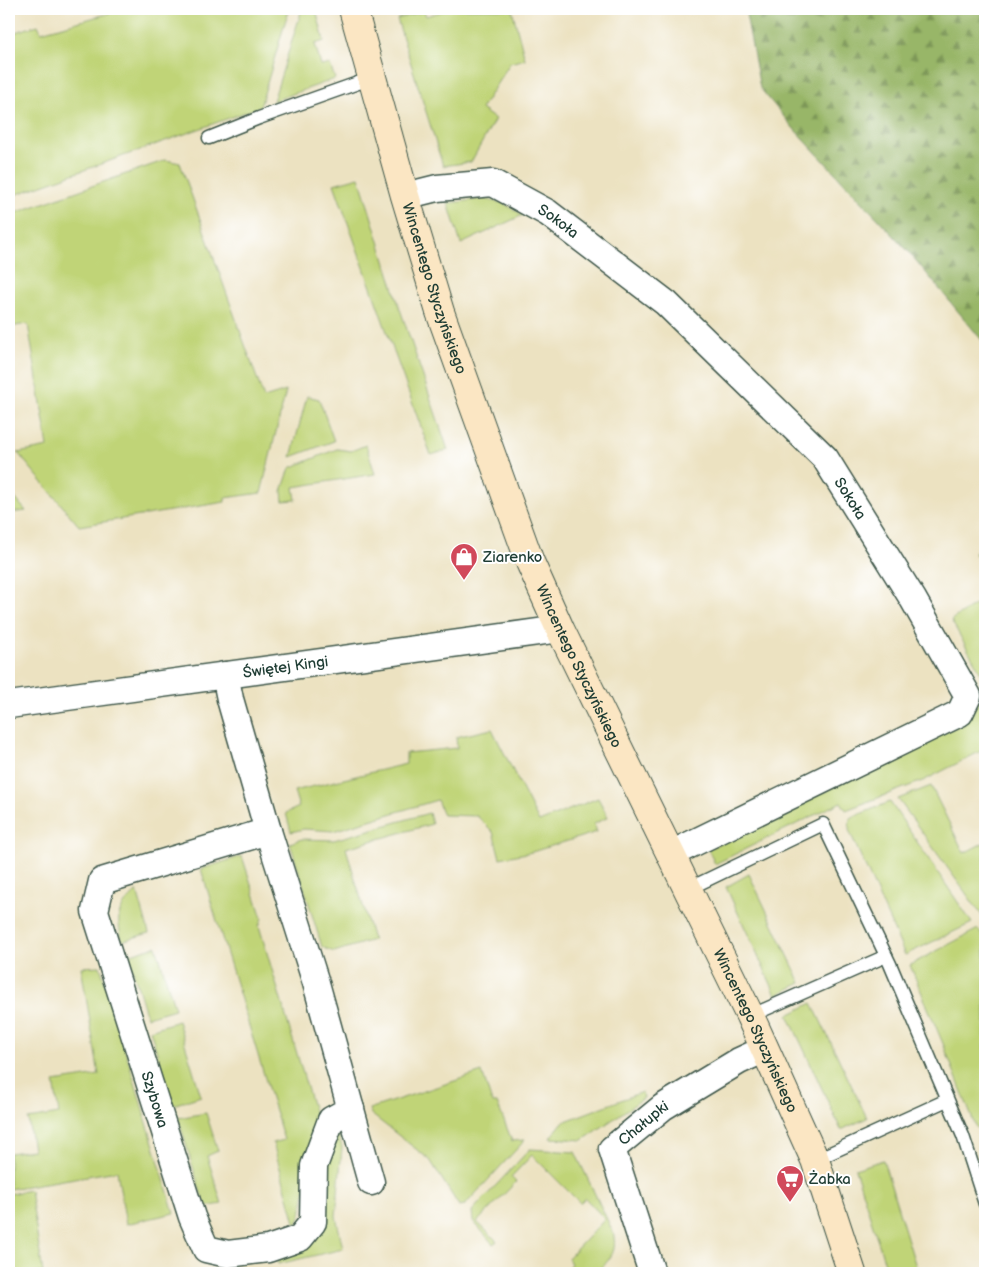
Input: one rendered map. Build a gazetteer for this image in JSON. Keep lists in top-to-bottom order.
{
  "streets": {
    "street": [
      "Sokoła",
      "Wincentego Styczyńskiego",
      "Świętej Kingi",
      "Szybowa",
      "Chałupki"
    ]
  },
  "crossings": [
    ["Sokoła", "Wincentego Styczyńskiego"],
    ["Wincentego Styczyńskiego", "Świętej Kingi"],
    ["Wincentego Styczyńskiego", "Chałupki"]
  ],
  "places": {
    "shop": ["Ziarenko"],
    "supermarket": ["Żabka"]
  }
}
